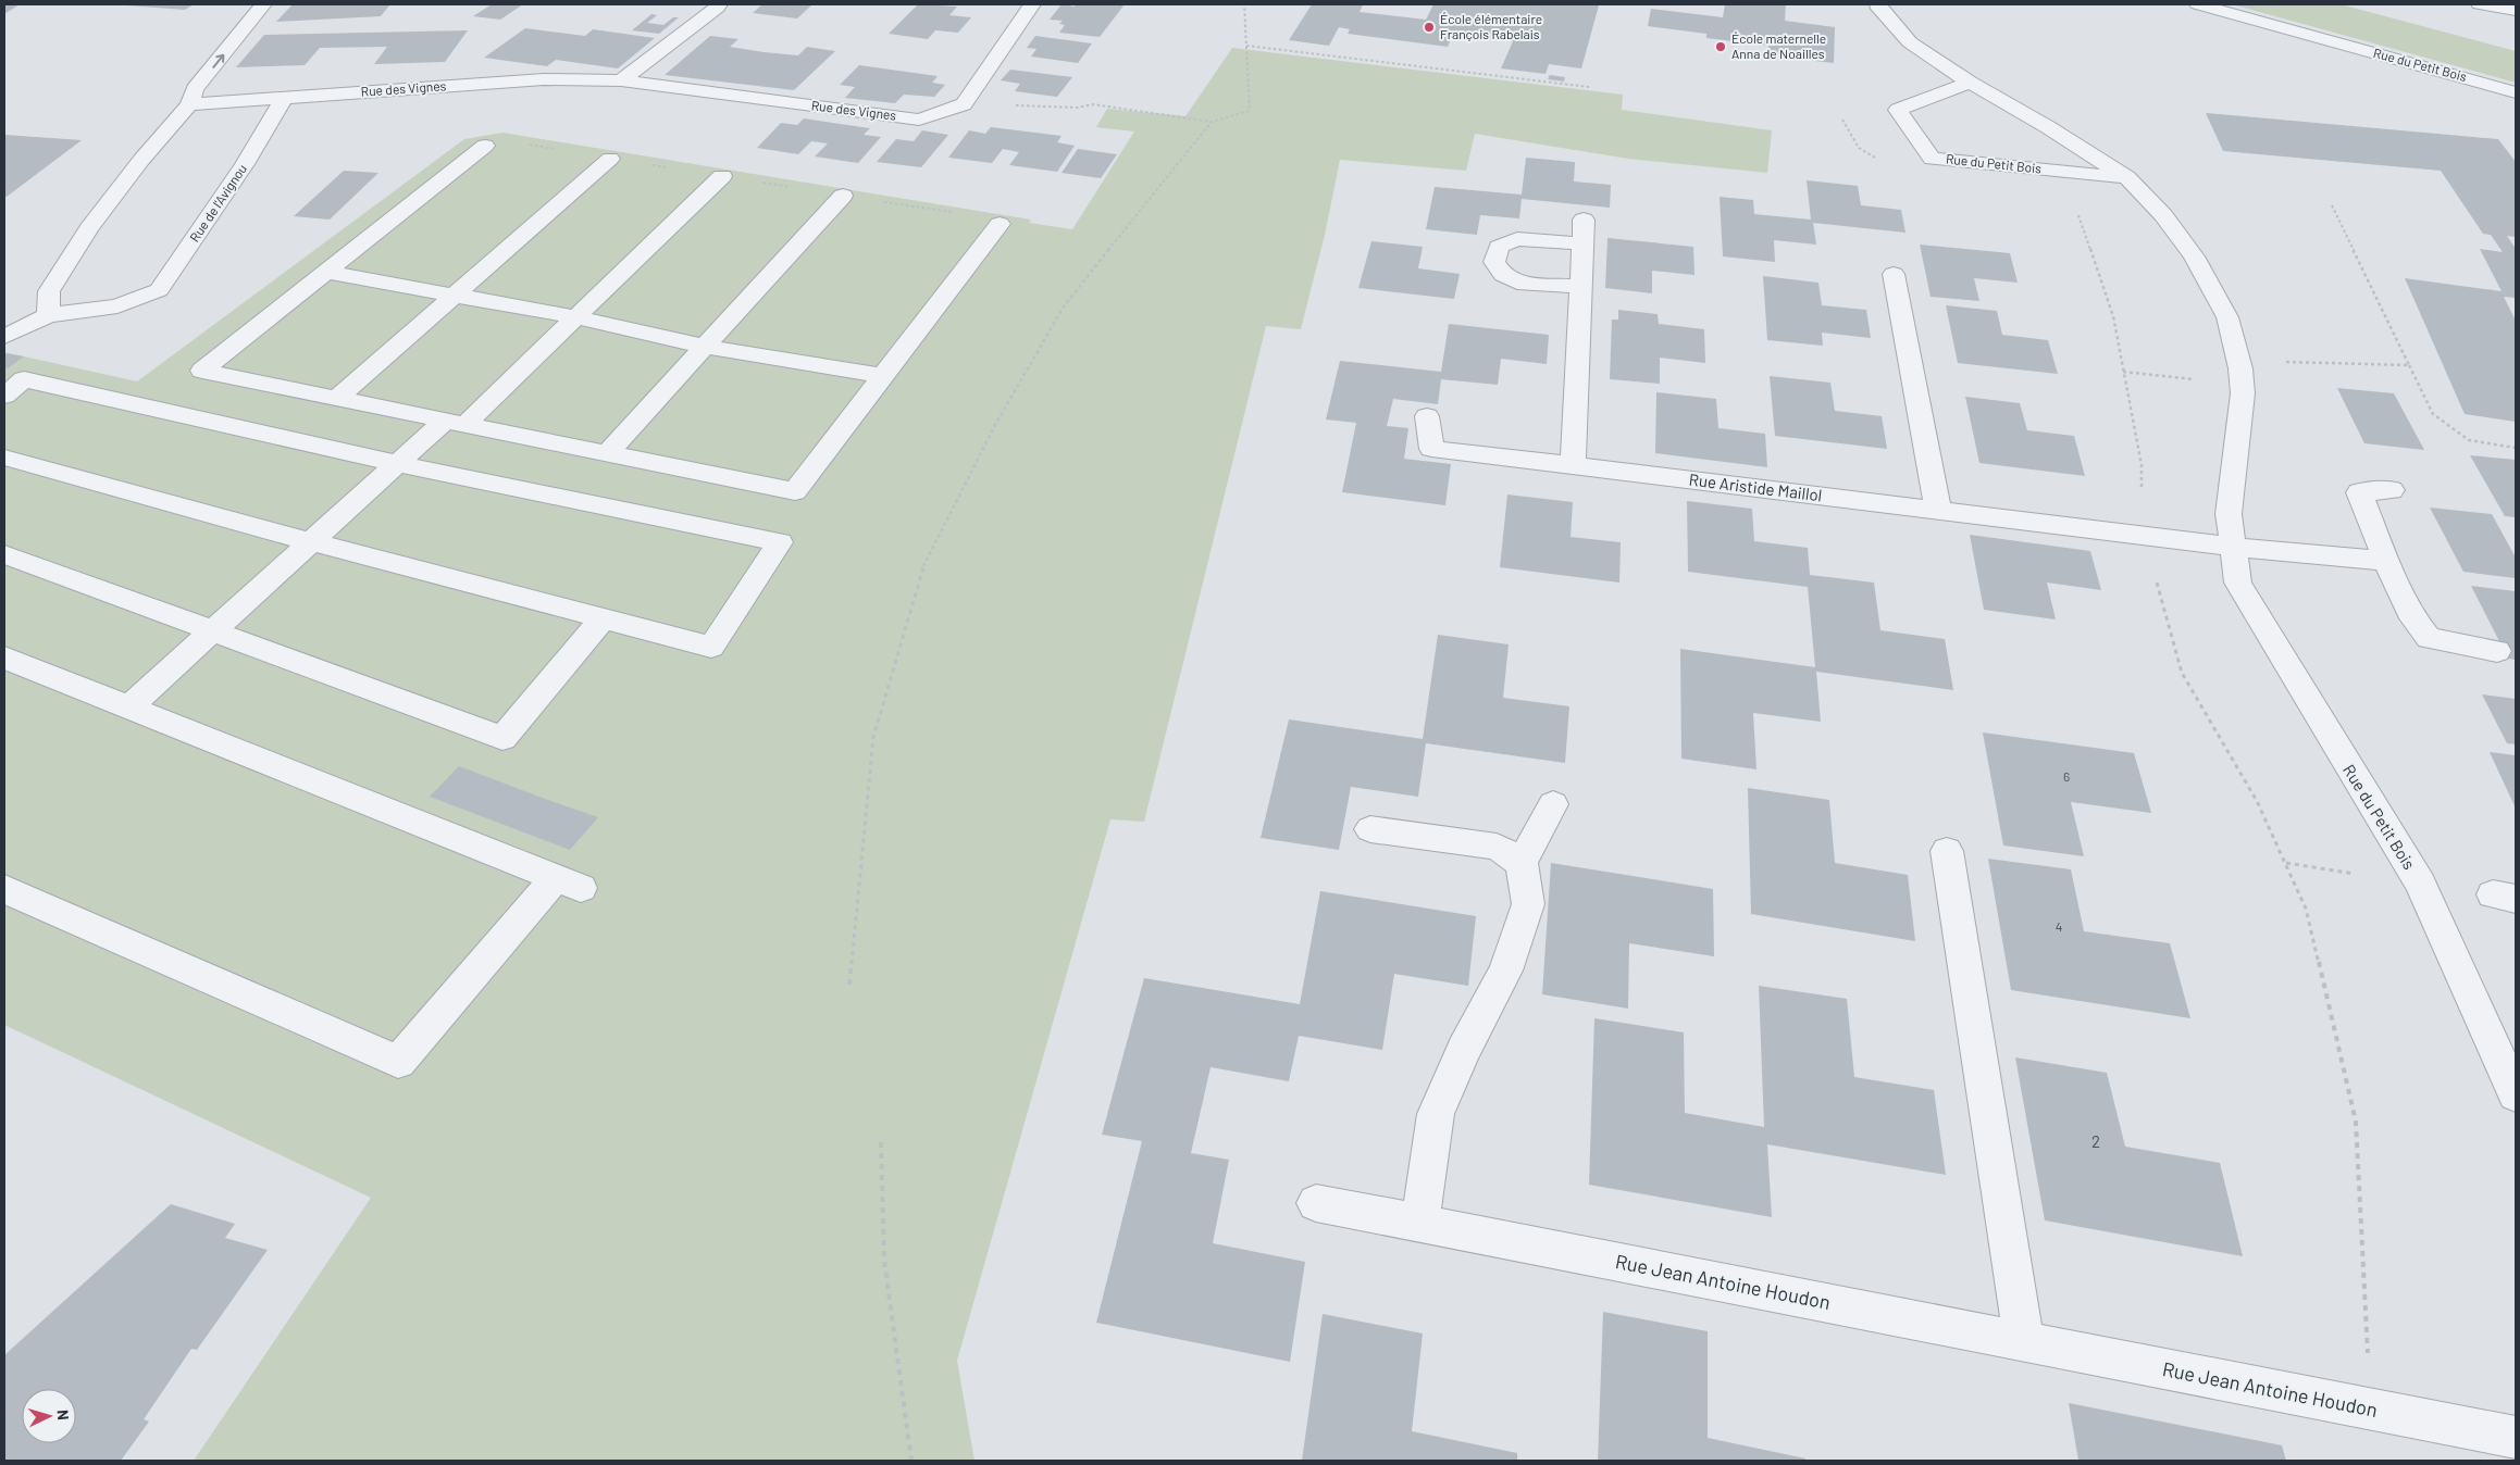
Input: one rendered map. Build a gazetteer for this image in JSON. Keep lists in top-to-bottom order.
{
  "streets": {
    "street": [
      "Rue du Petit Bois",
      "Rue des Vignes",
      "Rue de l'Avignou",
      "Rue Aristide Maillol",
      "Rue Jean Antoine Houdon"
    ]
  },
  "crossings": [
    ["Rue du Petit Bois", "Rue Aristide Maillol"],
    ["Rue des Vignes", "Rue de l'Avignou"]
  ],
  "places": ["École élémentaire François Rabelais", "École maternelle Anna de Noailles"],
  "house_numbers": ["6", "4", "2"],
  "north": "right"
}
